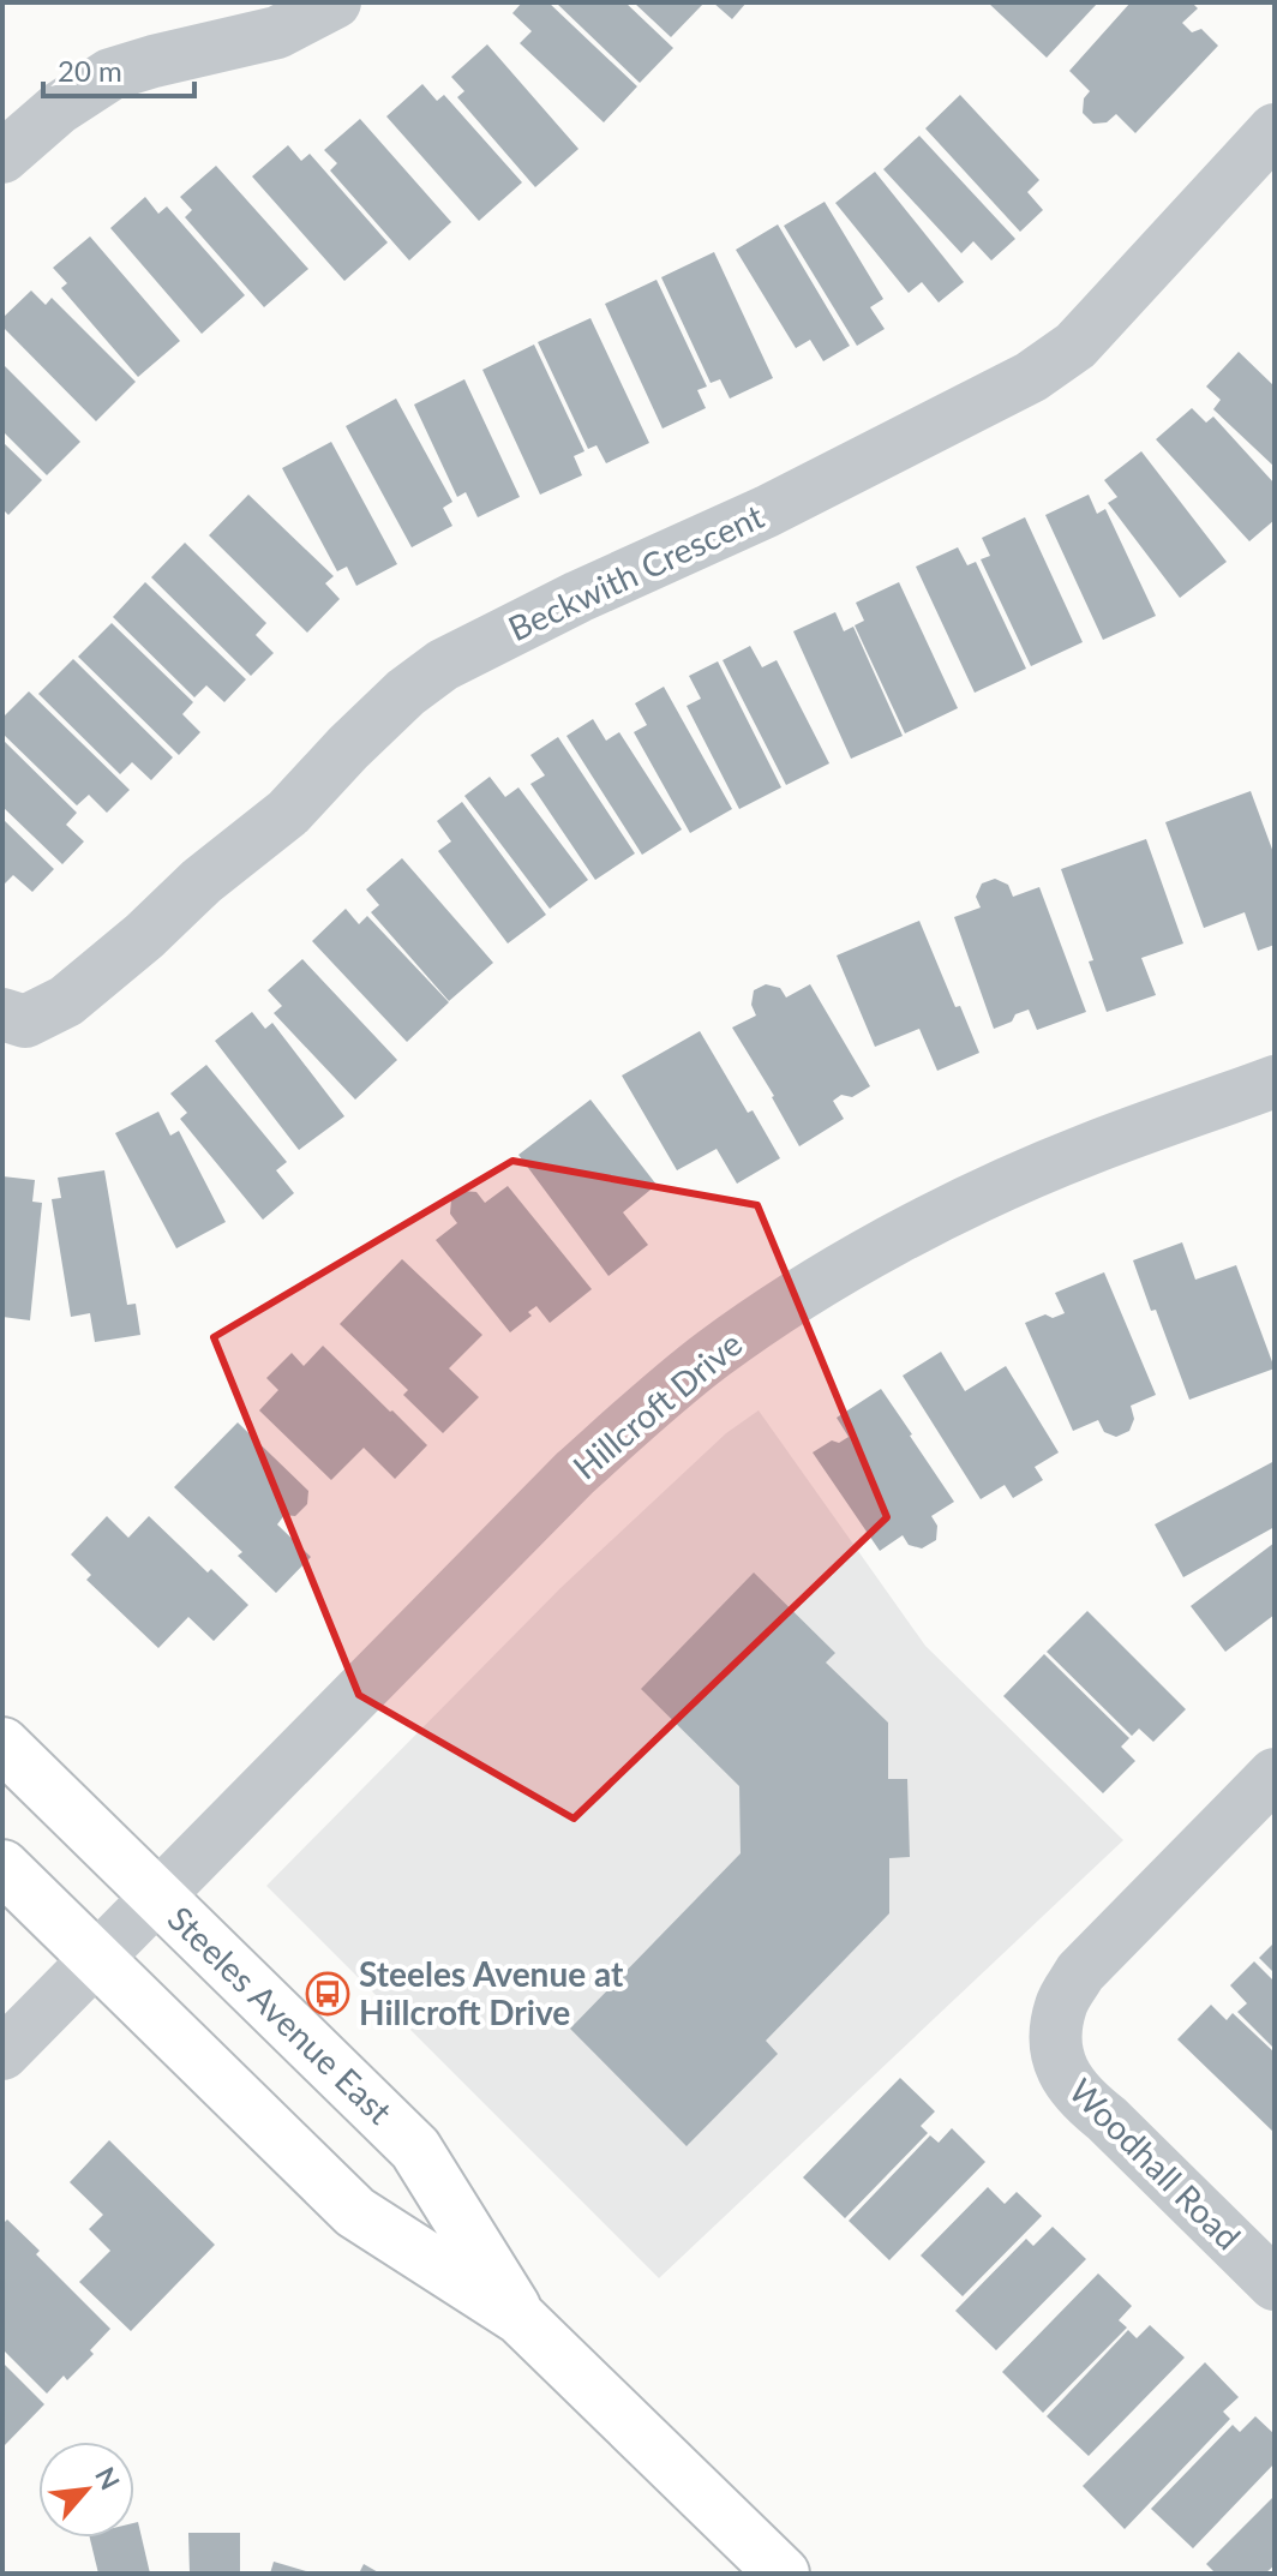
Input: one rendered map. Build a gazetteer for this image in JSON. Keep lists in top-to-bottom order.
{
  "streets": {
    "main road": ["Steeles Avenue East"],
    "street": ["Beckwith Crescent", "Hillcroft Drive", "Woodhall Road"]
  },
  "crossings": [
    ["Hillcroft Drive", "Steeles Avenue East"]
  ],
  "places": {
    "bus stop": ["Steeles Avenue at Hillcroft Drive"]
  },
  "scale_bar": "20 m",
  "north": "top right"
}
